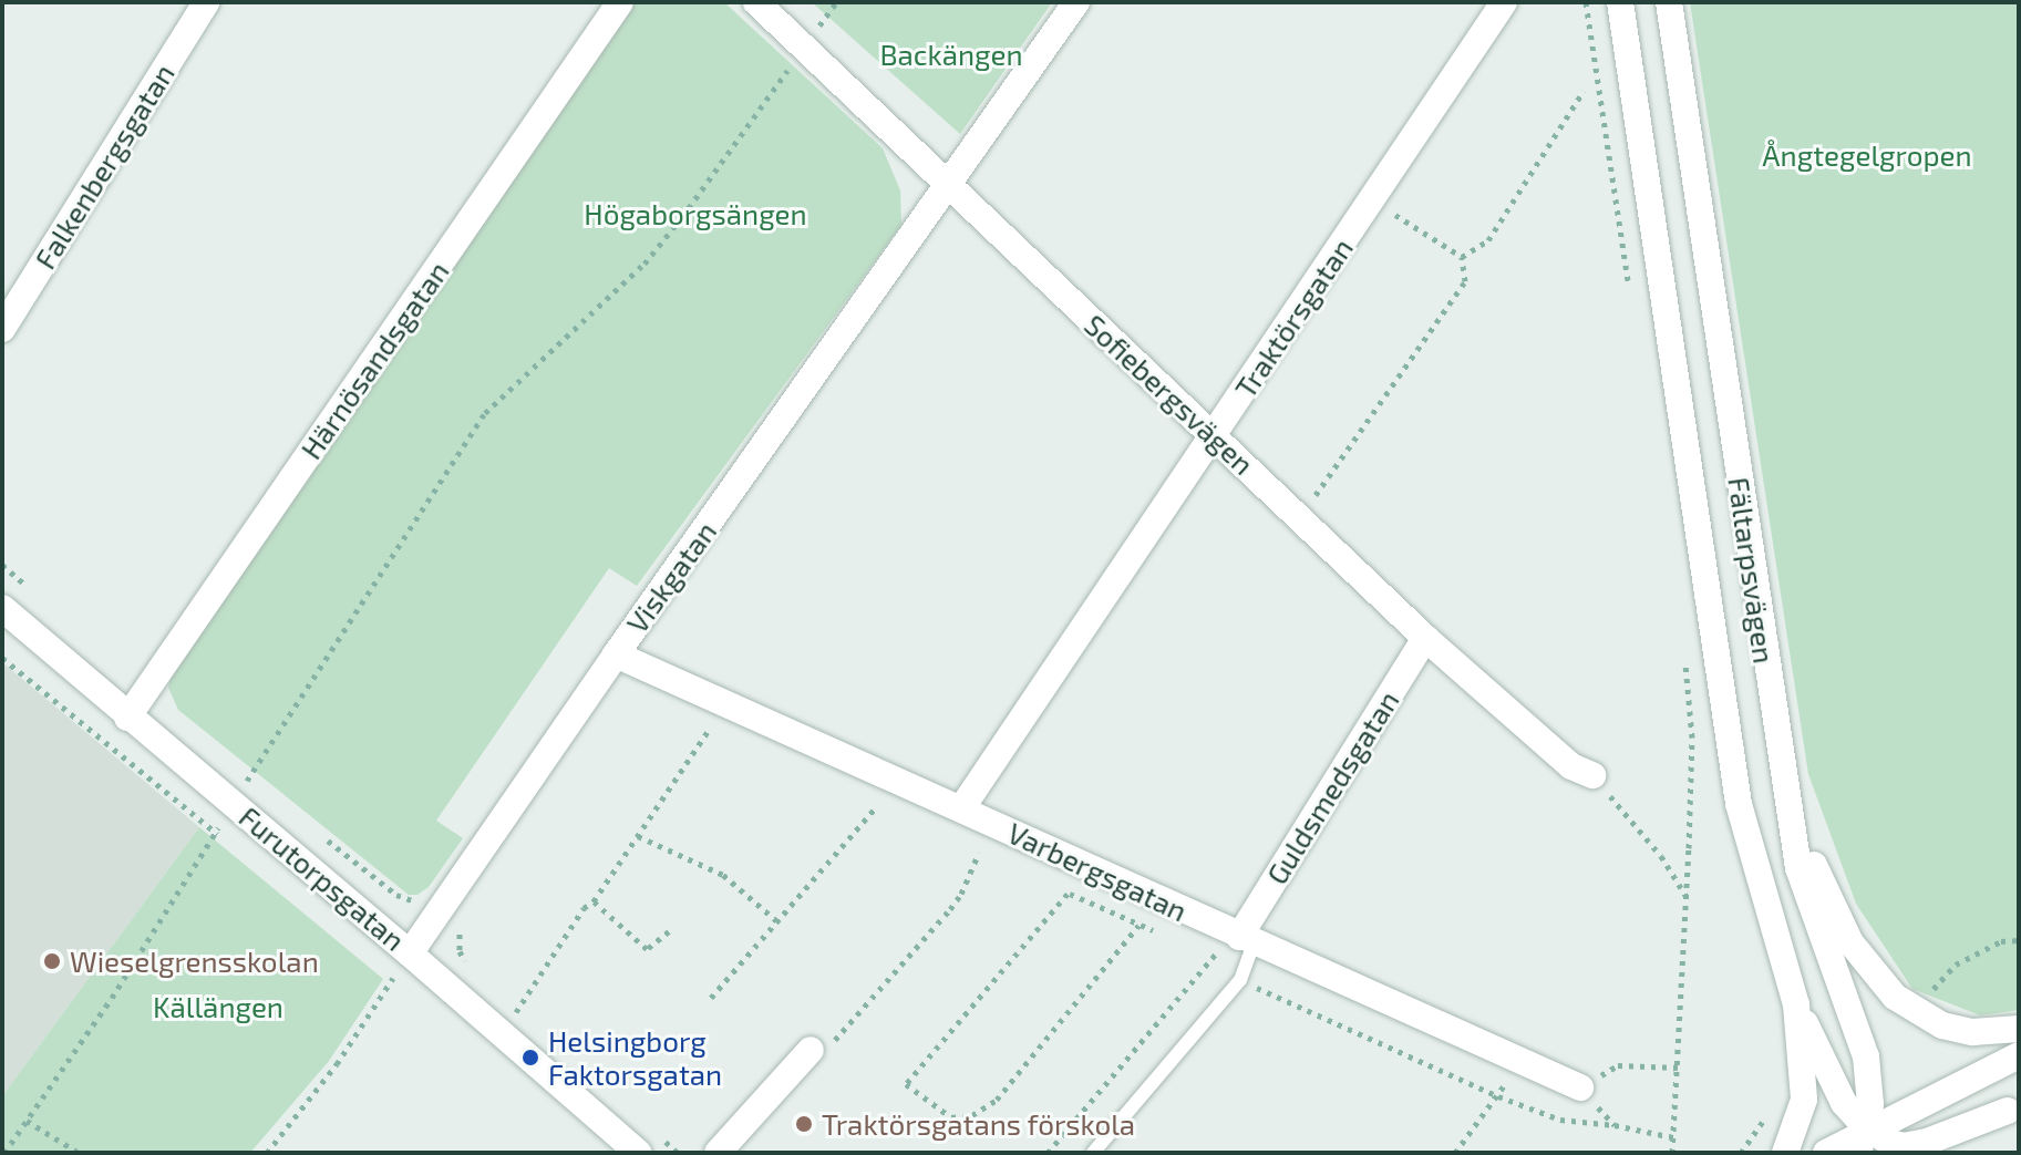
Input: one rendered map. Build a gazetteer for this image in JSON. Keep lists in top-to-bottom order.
{
  "streets": {
    "street": [
      "Falkenbergsgatan",
      "Traktörsgatan",
      "Härnösandsgatan",
      "Sofiebergsvägen",
      "Fältarpsvägen",
      "Viskgatan",
      "Guldsmedsgatan",
      "Varbergsgatan",
      "Furutorpsgatan"
    ]
  },
  "crossings": [
    ["Traktörsgatan", "Sofiebergsvägen"],
    ["Traktörsgatan", "Varbergsgatan"],
    ["Härnösandsgatan", "Furutorpsgatan"],
    ["Sofiebergsvägen", "Viskgatan"],
    ["Sofiebergsvägen", "Guldsmedsgatan"],
    ["Viskgatan", "Varbergsgatan"],
    ["Viskgatan", "Furutorpsgatan"],
    ["Guldsmedsgatan", "Varbergsgatan"]
  ],
  "parks": [
    "Backängen",
    "Ångtegelgropen",
    "Högaborgsängen",
    "Källängen"
  ],
  "places": ["Wieselgrensskolan", "Helsingborg Faktorsgatan", "Traktörsgatans förskola"]
}
